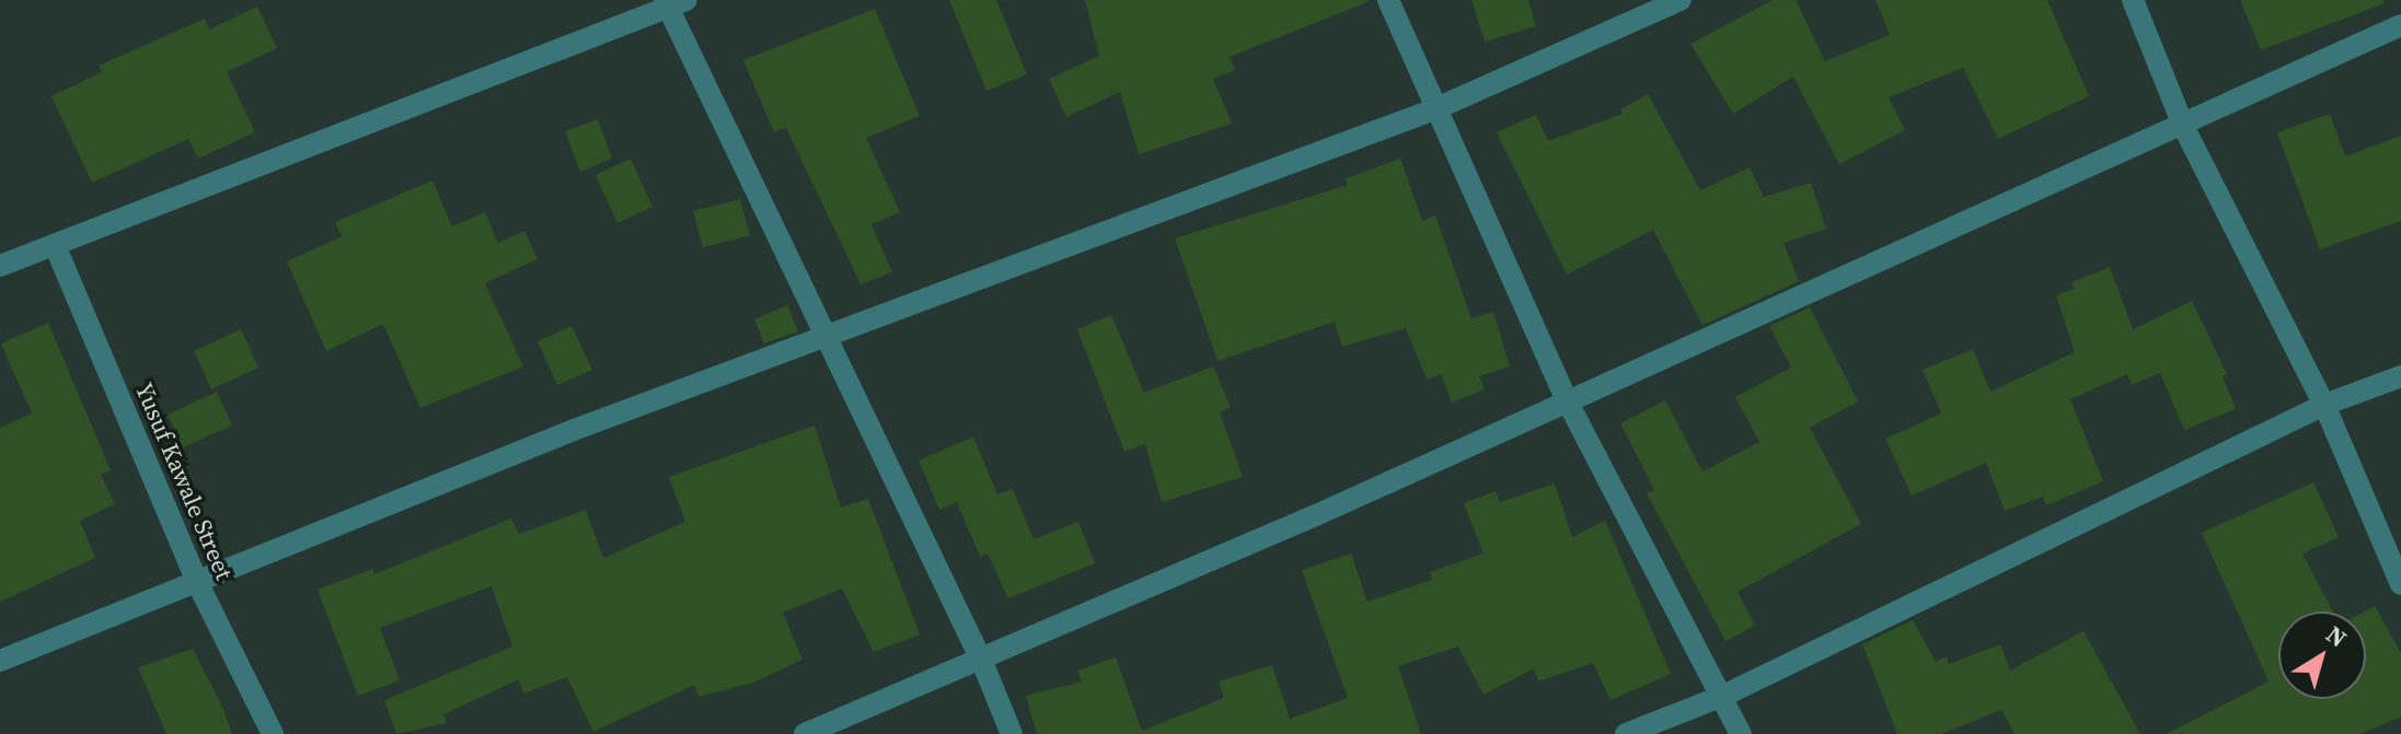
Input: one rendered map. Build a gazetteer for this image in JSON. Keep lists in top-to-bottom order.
{
  "streets": {
    "street": ["Yusuf Kawale Street"]
  },
  "north": "top right"
}
